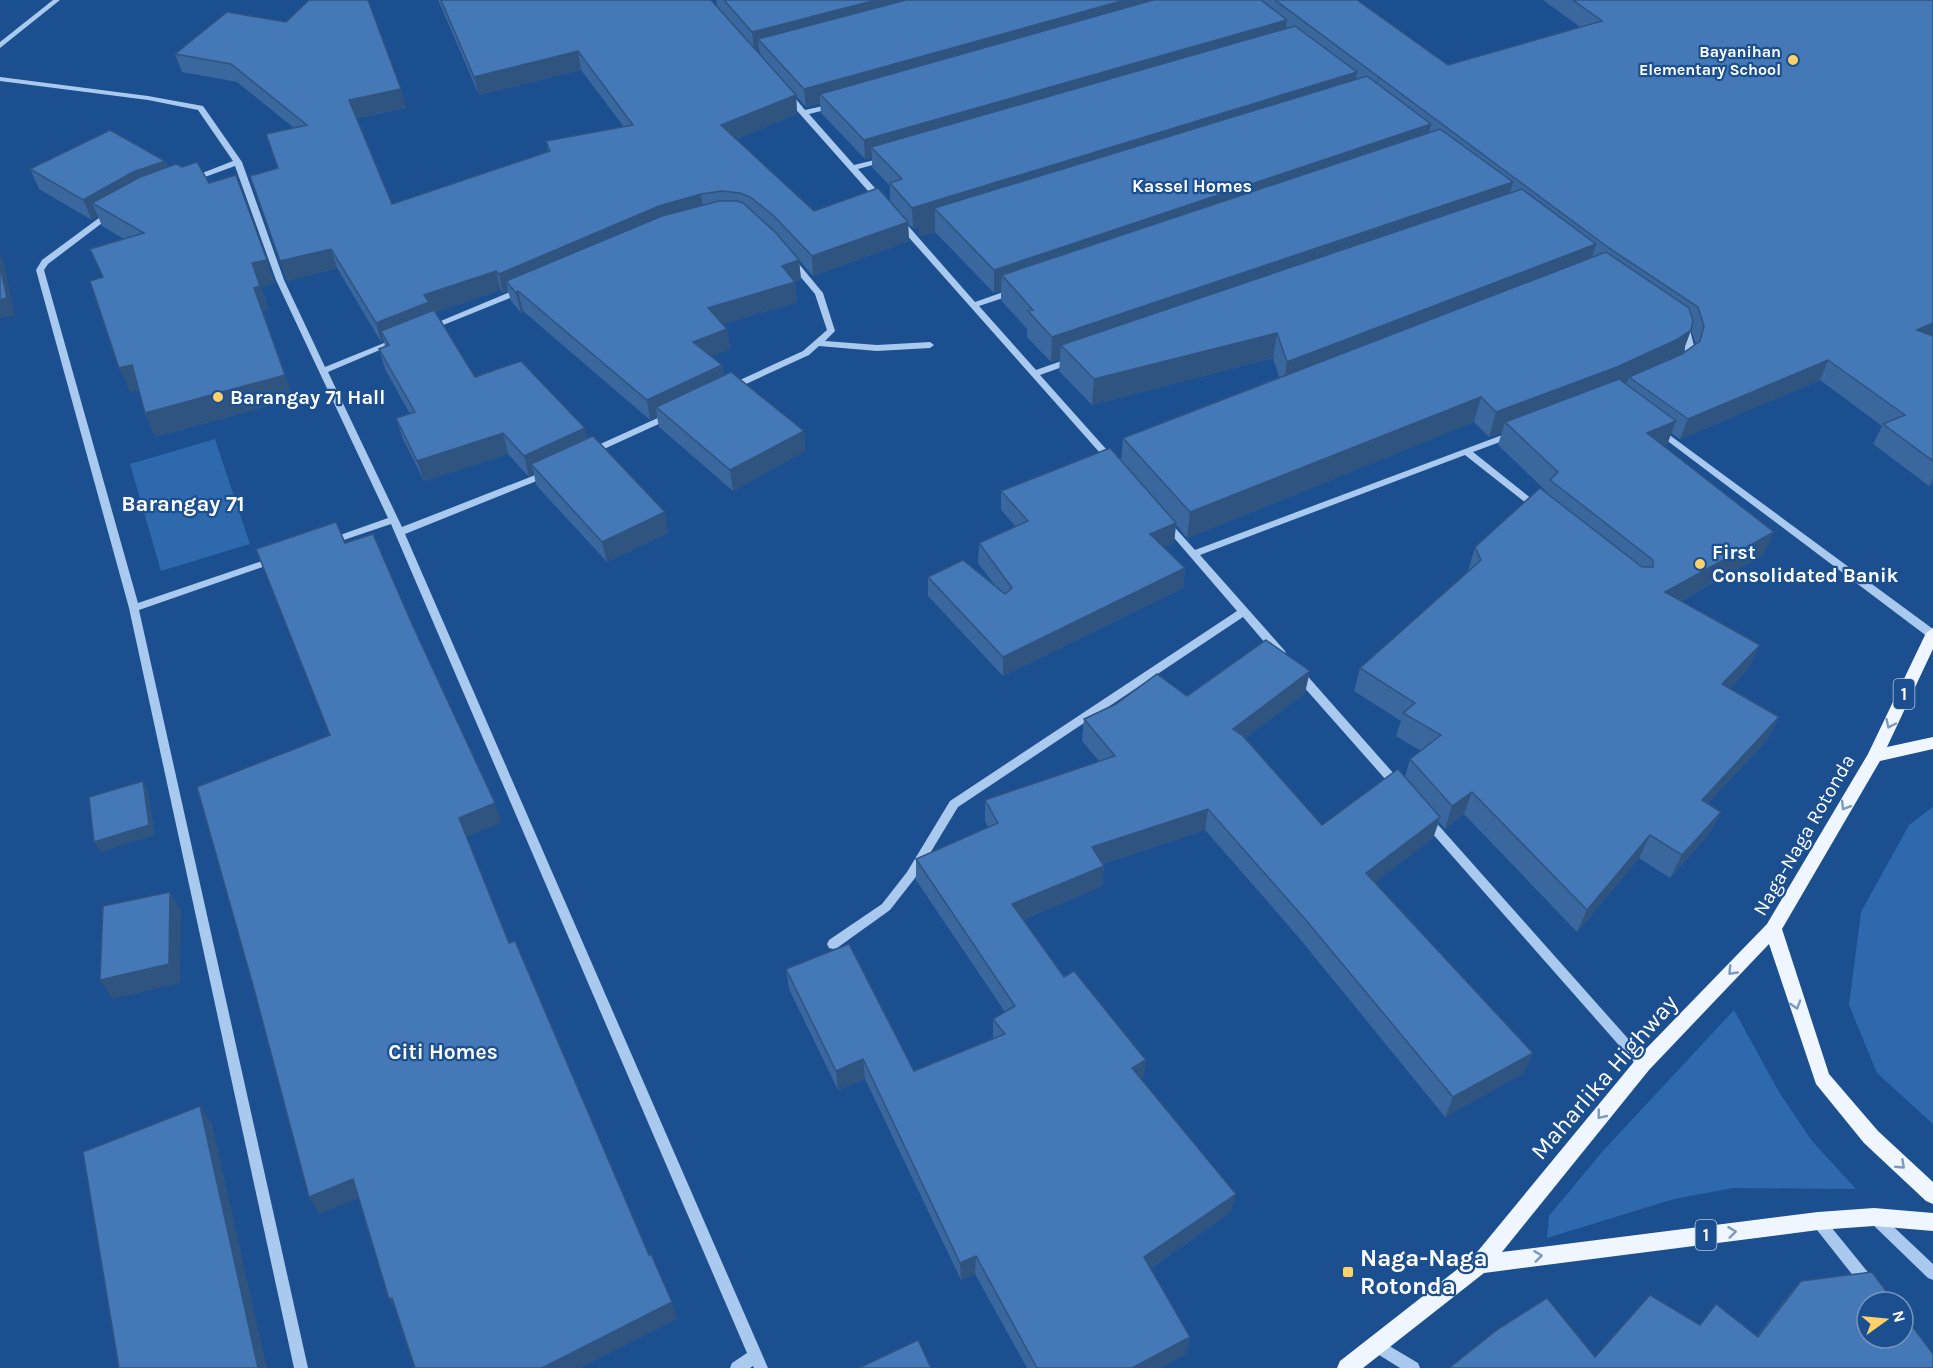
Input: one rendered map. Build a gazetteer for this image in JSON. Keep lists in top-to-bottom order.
{
  "streets": {
    "main road": ["1", "Naga-Naga Rotonda", "Maharlika Highway"]
  },
  "crossings": [
    ["1", "Naga-Naga Rotonda"],
    ["1", "Maharlika Highway"],
    ["Naga-Naga Rotonda", "Maharlika Highway"]
  ],
  "one_way": ["Naga-Naga Rotonda", "Maharlika Highway"],
  "districts": ["Kassel Homes", "Barangay 71", "Citi Homes"],
  "places": {
    "other": ["Bayanihan Elementary School", "Barangay 71 Hall", "First Consolidated Banik"],
    "transit": ["Naga-Naga Rotonda"]
  },
  "north": "right"
}
